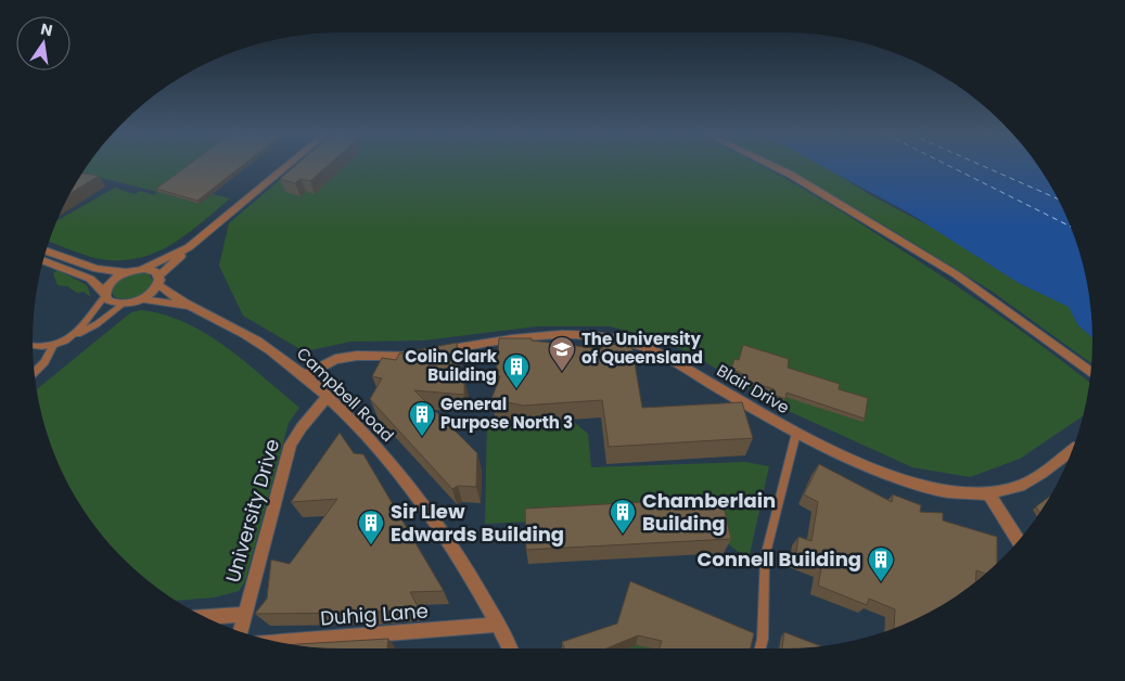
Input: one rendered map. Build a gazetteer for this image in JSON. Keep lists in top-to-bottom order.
{
  "streets": {
    "street": [
      "Blair Drive",
      "Campbell Road",
      "University Drive",
      "Duhig Lane"
    ]
  },
  "crossings": [
    ["Blair Drive", "Campbell Road"],
    ["Campbell Road", "University Drive"],
    ["Campbell Road", "Duhig Lane"]
  ],
  "places": {
    "school or university": ["The University of Queensland"],
    "building": [
      "Colin Clark Building",
      "General Purpose North 3",
      "Chamberlain Building",
      "Sir Llew Edwards Building",
      "Connell Building"
    ]
  },
  "north": "top"
}
